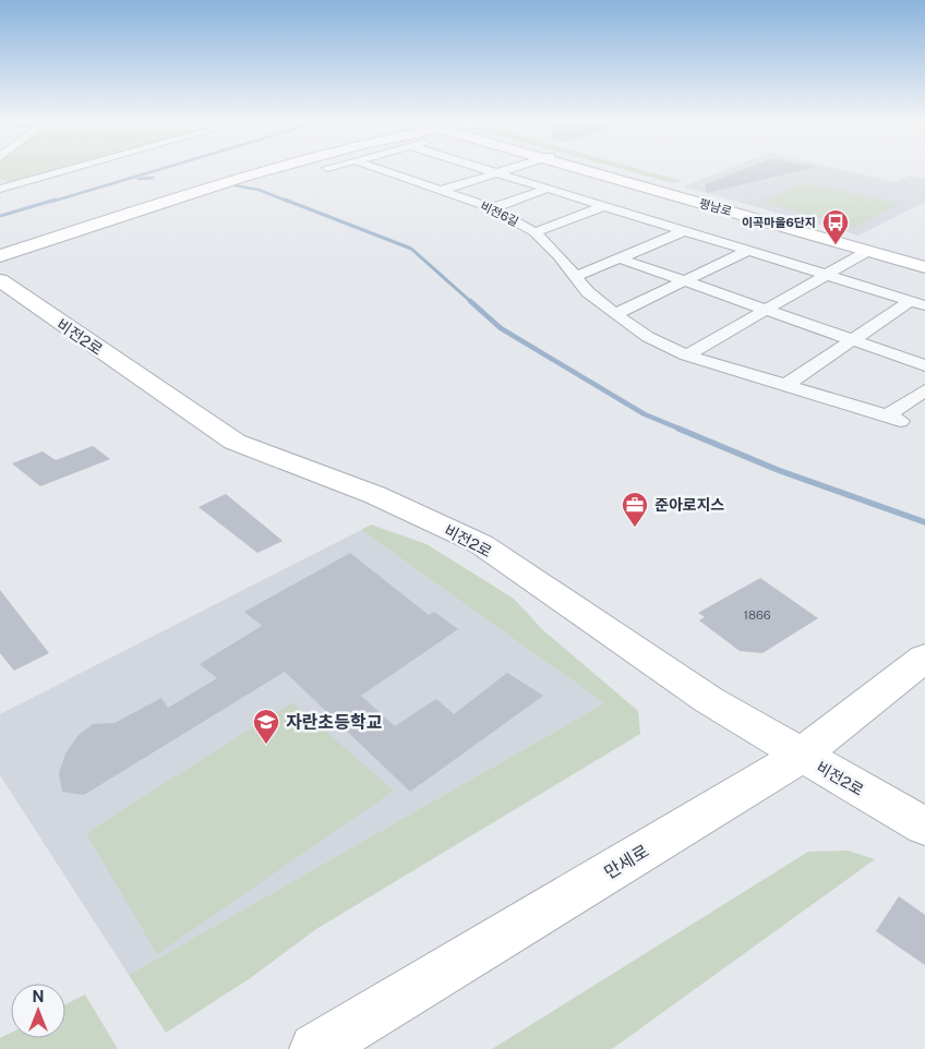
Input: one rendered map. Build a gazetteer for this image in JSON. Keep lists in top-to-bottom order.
{
  "streets": {
    "street": [
      "평남로",
      "비전6길",
      "비전2로",
      "만세로"
    ]
  },
  "crossings": [
    ["비전2로", "만세로"]
  ],
  "places": {
    "bus stop": ["이곡마을6단지"],
    "office": ["준아로지스"],
    "school or university": ["자란초등학교"]
  },
  "house_numbers": ["1866"],
  "north": "top"
}
